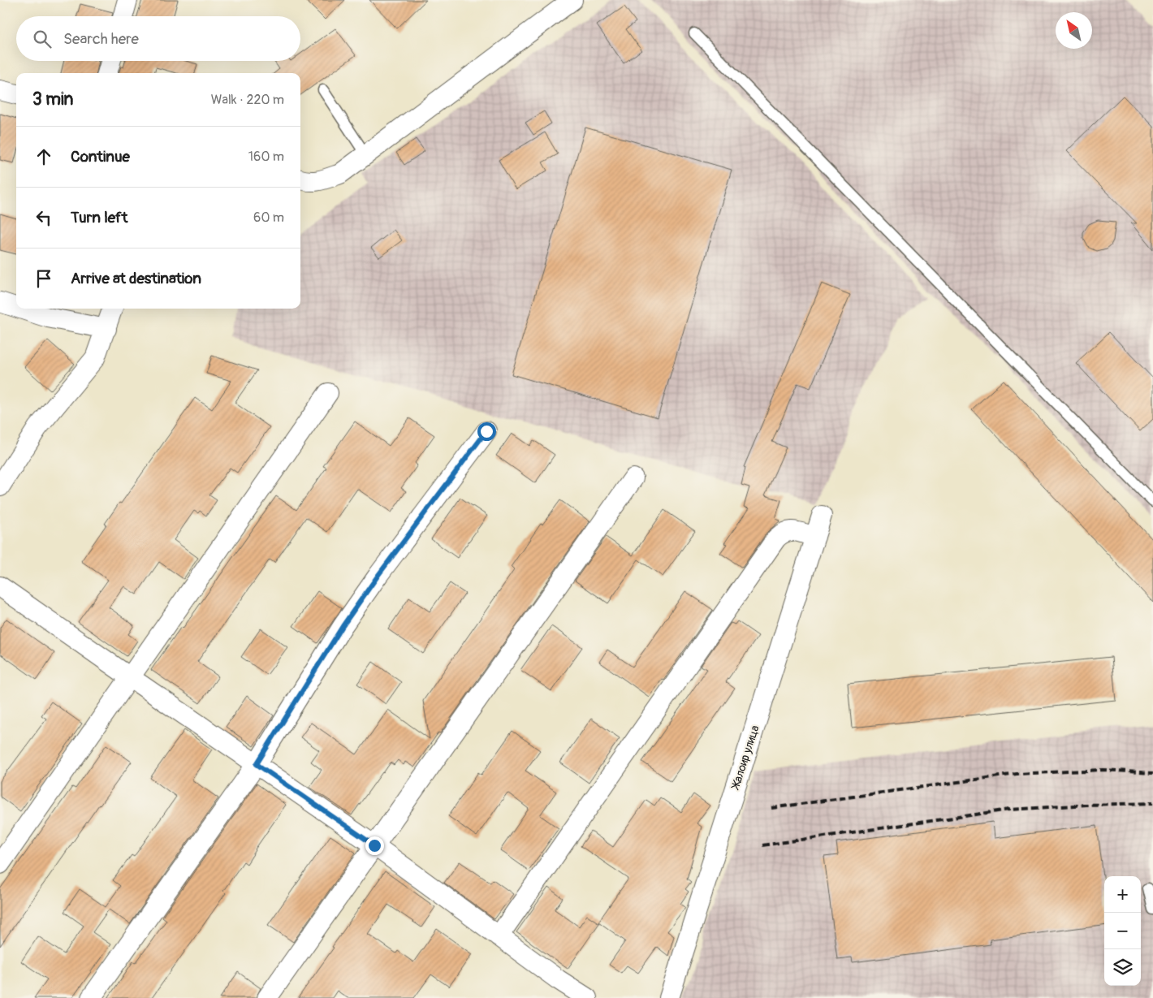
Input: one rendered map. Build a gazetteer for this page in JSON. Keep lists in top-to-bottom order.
{
  "streets": {
    "street": ["Жалоир улица"]
  },
  "north": "top left",
  "page": {
    "search": "Search here",
    "heading": ["3 min", "Walk · 220 m"],
    "list": [
      ["Continue", "160 m"],
      ["Turn left", "60 m"],
      "Arrive at destination"
    ],
    "map_buttons": ["+", "−"]
  }
}
